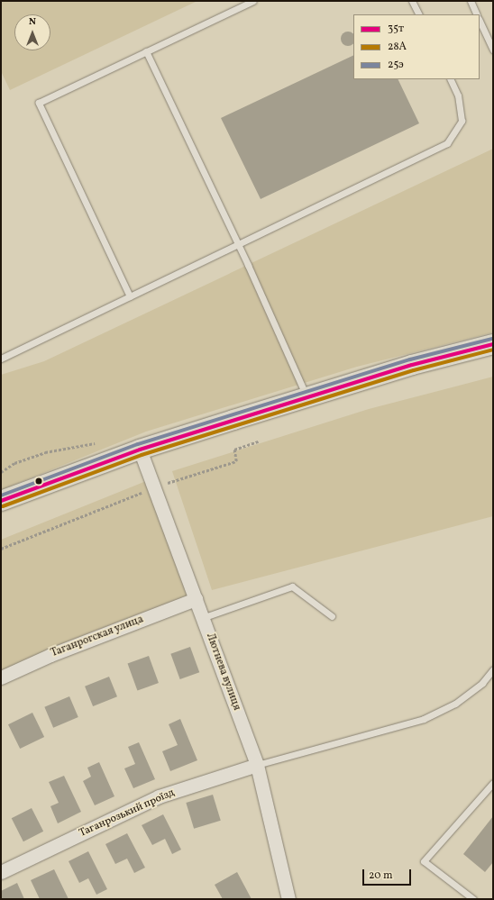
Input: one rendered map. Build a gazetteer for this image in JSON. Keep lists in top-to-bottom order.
{
  "streets": {
    "street": ["Таганрогская улица", "Лютнева вулиця", "Таганрозький проїзд"]
  },
  "crossings": [
    ["Таганрогская улица", "Лютнева вулиця"],
    ["Лютнева вулиця", "Таганрозький проїзд"]
  ],
  "lines": ["transit line 25э", "transit line 35т", "transit line 28А"],
  "legend": ["35т", "28А", "25э"],
  "scale_bar": "20 m",
  "north": "top"
}
